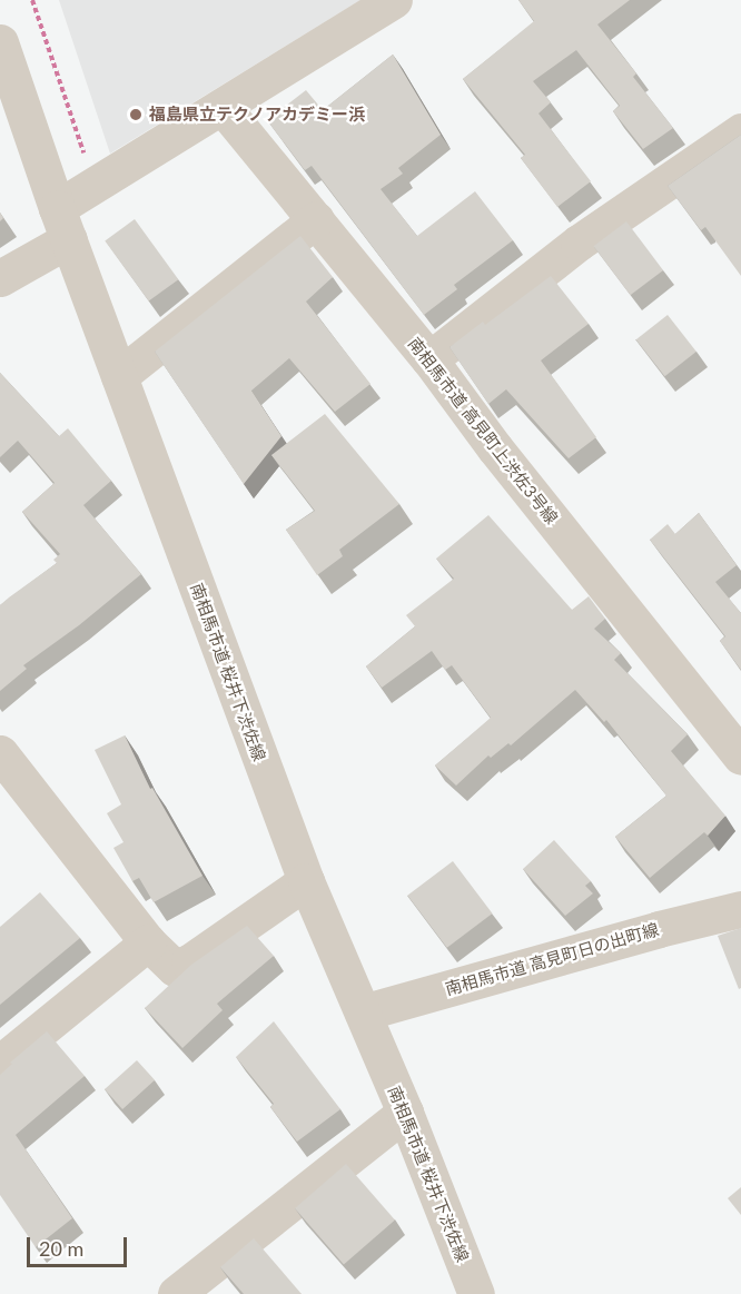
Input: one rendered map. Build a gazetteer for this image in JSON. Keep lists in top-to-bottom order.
{
  "streets": {
    "street": ["南相馬市道 高見町上渋佐3号線", "南相馬市道 桜井下渋佐線", "南相馬市道 高見町日の出町線"]
  },
  "crossings": [
    ["南相馬市道 桜井下渋佐線", "南相馬市道 高見町日の出町線"]
  ],
  "places": ["福島県立テクノアカデミー浜"],
  "scale_bar": "20 m"
}
